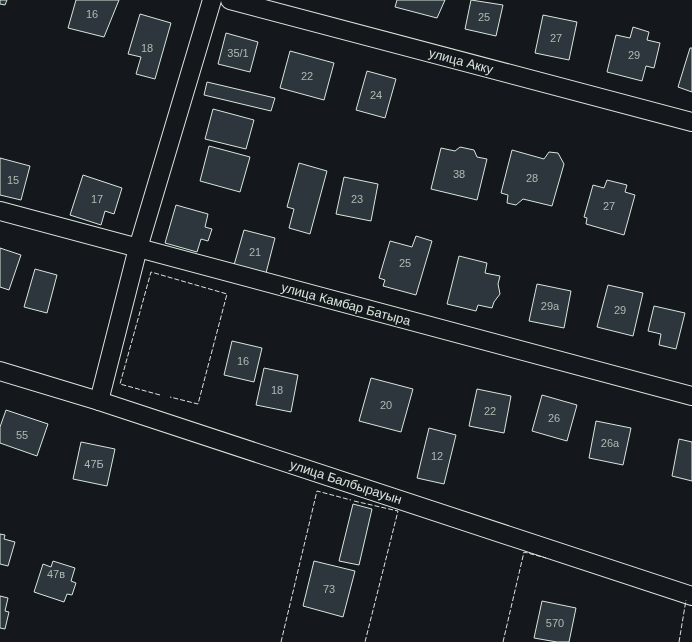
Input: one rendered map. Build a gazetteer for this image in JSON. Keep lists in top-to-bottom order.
{
  "streets": {
    "street": ["улица Акку", "улица Камбар Батыра", "улица Балбырауын"]
  },
  "house_numbers": [
    "16",
    "25",
    "27",
    "18",
    "35/1",
    "29",
    "22",
    "24",
    "38",
    "28",
    "15",
    "17",
    "23",
    "27",
    "21",
    "25",
    "29а",
    "29",
    "16",
    "18",
    "20",
    "22",
    "26",
    "55",
    "26а",
    "12",
    "47Б",
    "47в",
    "73",
    "570"
  ]
}
